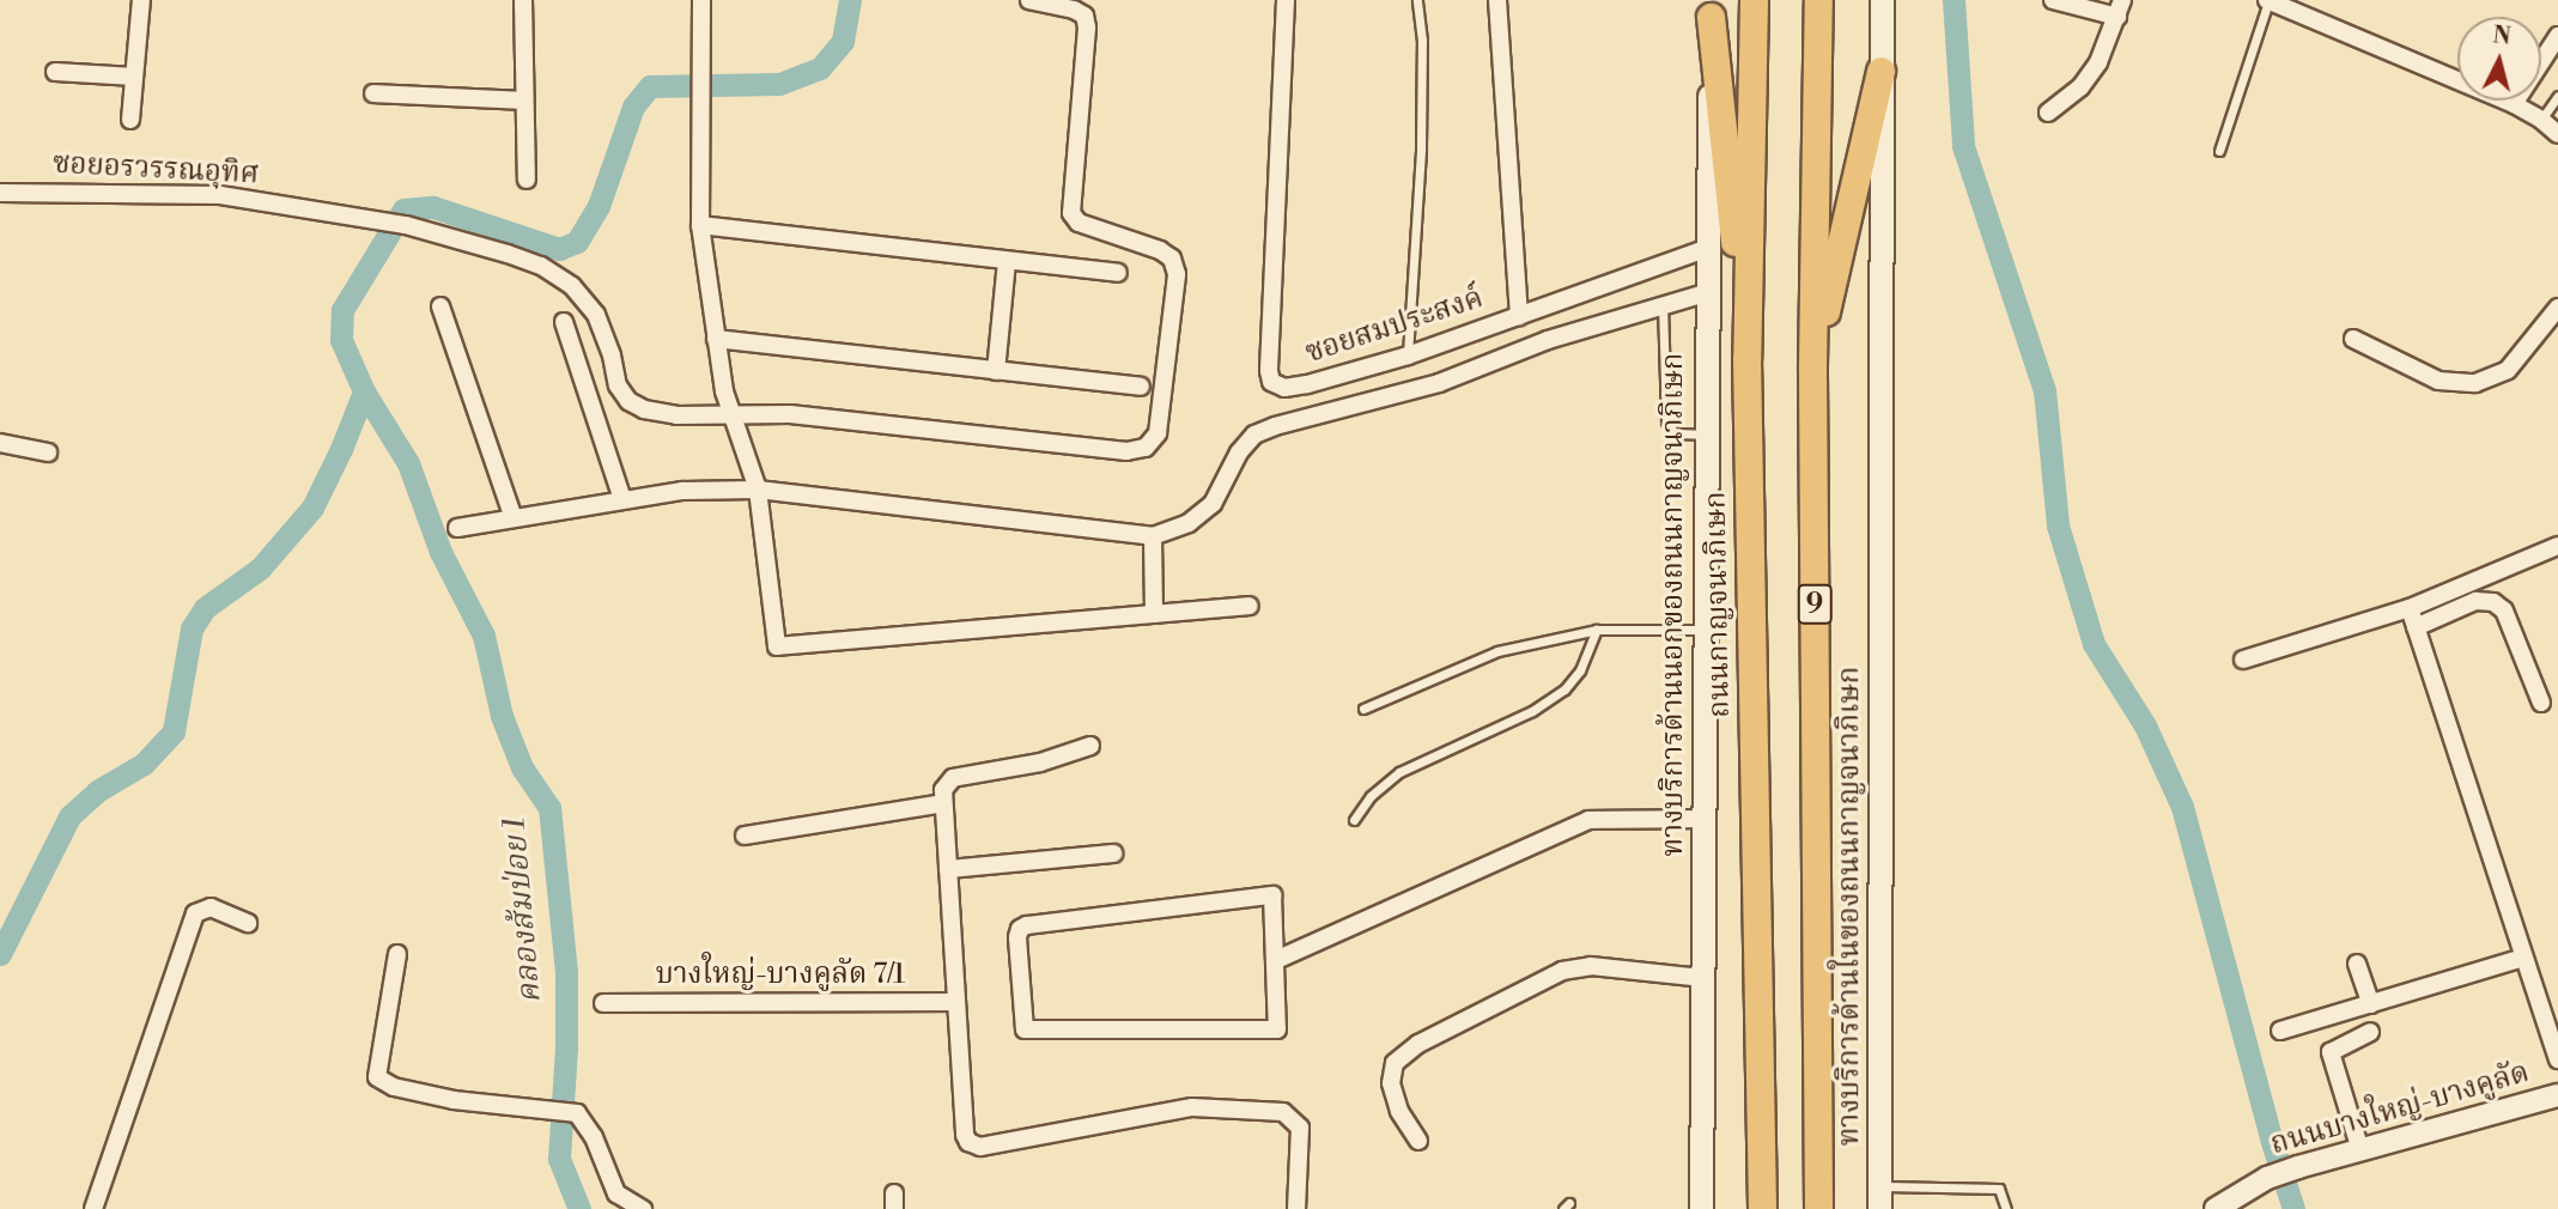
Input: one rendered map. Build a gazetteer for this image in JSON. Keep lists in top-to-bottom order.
{
  "streets": {
    "highway": ["ถนนกาญจนาภิเษก", "9"],
    "main road": ["ทางบริการด้านนอกของถนนกาญจนาภิเษก", "ทางบริการด้านในของถนนกาญจนาภิเษก"],
    "street": [
      "ซอยอรวรรณอุทิศ",
      "ซอยสมประสงค์",
      "บางใหญ่-บางคูลัด 7/1",
      "ถนนบางใหญ่-บางคูลัด"
    ]
  },
  "crossings": [
    ["ซอยสมประสงค์", "ทางบริการด้านนอกของถนนกาญจนาภิเษก"]
  ],
  "water": ["คลองส้มป่อย 1"],
  "north": "top"
}
